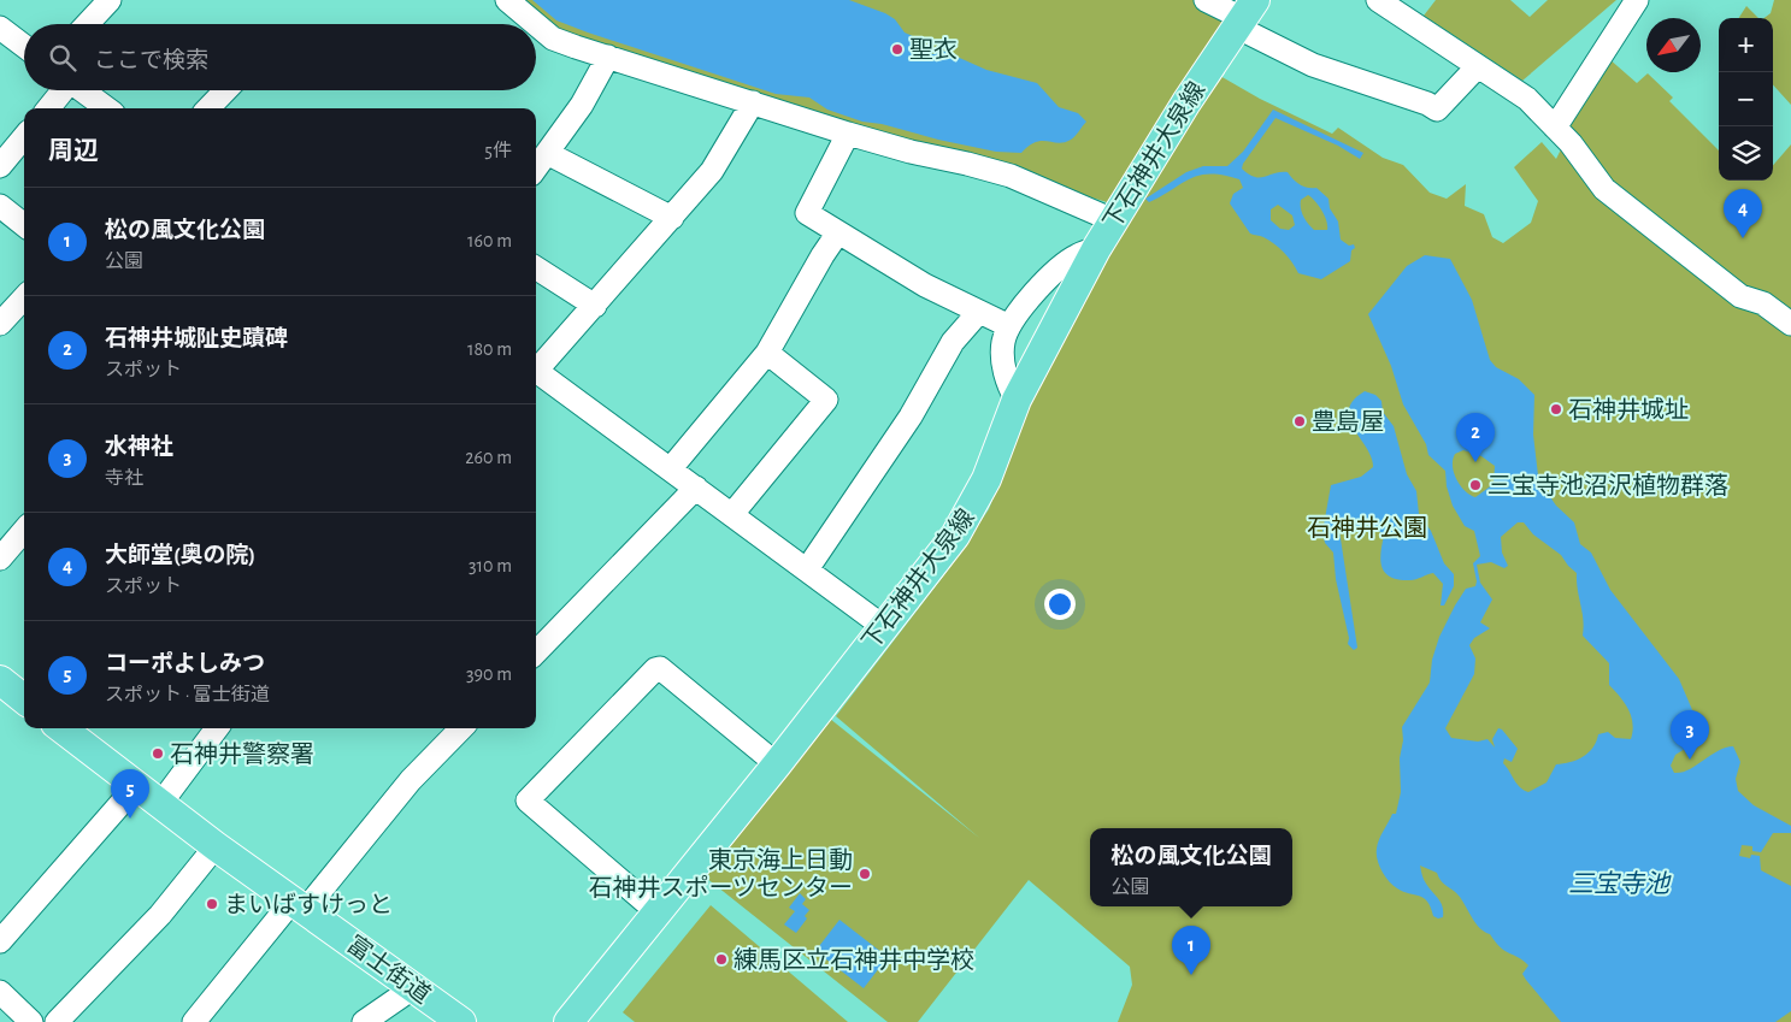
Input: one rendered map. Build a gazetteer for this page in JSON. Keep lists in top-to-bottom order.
{
  "streets": {
    "main road": ["下石神井大泉線", "富士街道"]
  },
  "water": ["三宝寺池"],
  "parks": ["石神井公園"],
  "places": [
    "聖衣",
    "石神井城址",
    "豊島屋",
    "三宝寺池沼沢植物群落",
    "石神井警察署",
    "東京海上日動 石神井スポーツセンター",
    "まいばすけっと",
    "練馬区立石神井中学校"
  ],
  "north": "bottom left",
  "page": {
    "map_buttons": ["+", "−"],
    "search": "ここで検索",
    "heading": ["周辺", "5件"],
    "list": [
      {
        "mark": "1",
        "name": "松の風文化公園",
        "note": "公園",
        "value": "160 m"
      },
      {
        "mark": "2",
        "name": "石神井城阯史蹟碑",
        "note": "スポット",
        "value": "180 m"
      },
      {
        "mark": "3",
        "name": "水神社",
        "note": "寺社",
        "value": "260 m"
      },
      {
        "mark": "4",
        "name": "大師堂(奥の院)",
        "note": "スポット",
        "value": "310 m"
      },
      {
        "mark": "5",
        "name": "コーポよしみつ",
        "note": "スポット · 富士街道",
        "value": "390 m"
      }
    ],
    "pins": [
      "4",
      "2",
      "3",
      "5",
      "1"
    ],
    "popup": ["松の風文化公園", "公園"]
  }
}
